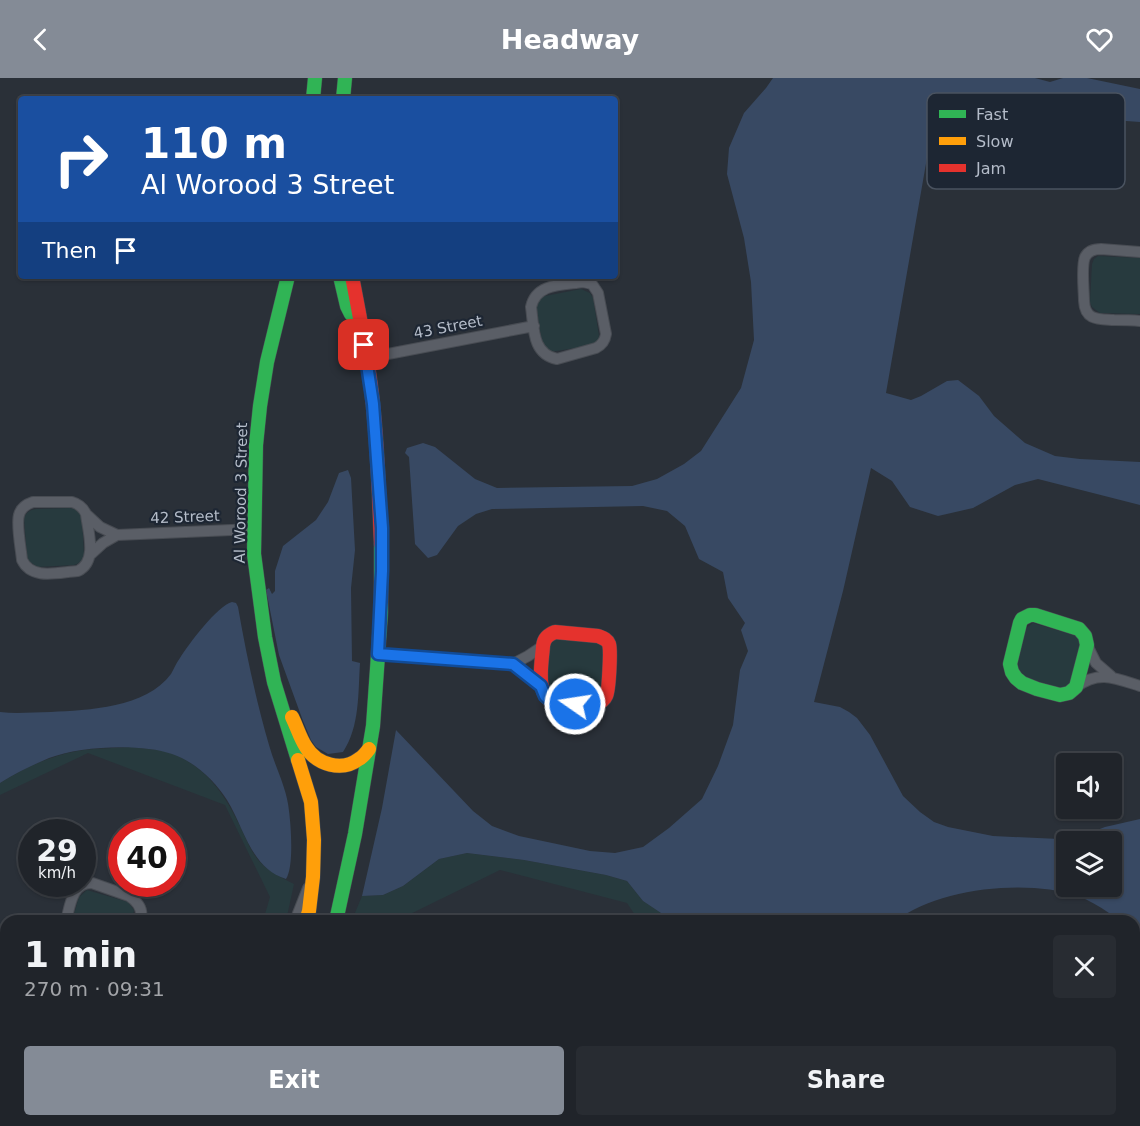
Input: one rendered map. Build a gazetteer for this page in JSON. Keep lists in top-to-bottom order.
{
  "streets": {
    "street": ["43 Street", "Al Worood 3 Street", "42 Street"]
  },
  "crossings": [
    ["Al Worood 3 Street", "42 Street"]
  ],
  "legend": ["Fast", "Slow", "Jam"],
  "page": {
    "header": "Headway",
    "turn": ["110 m", "Al Worood 3 Street"],
    "then": "Then",
    "speed": "29 km/h",
    "limit": "40",
    "heading": ["1 min", "270 m · 09:31"],
    "buttons": ["Exit", "Share"]
  }
}
